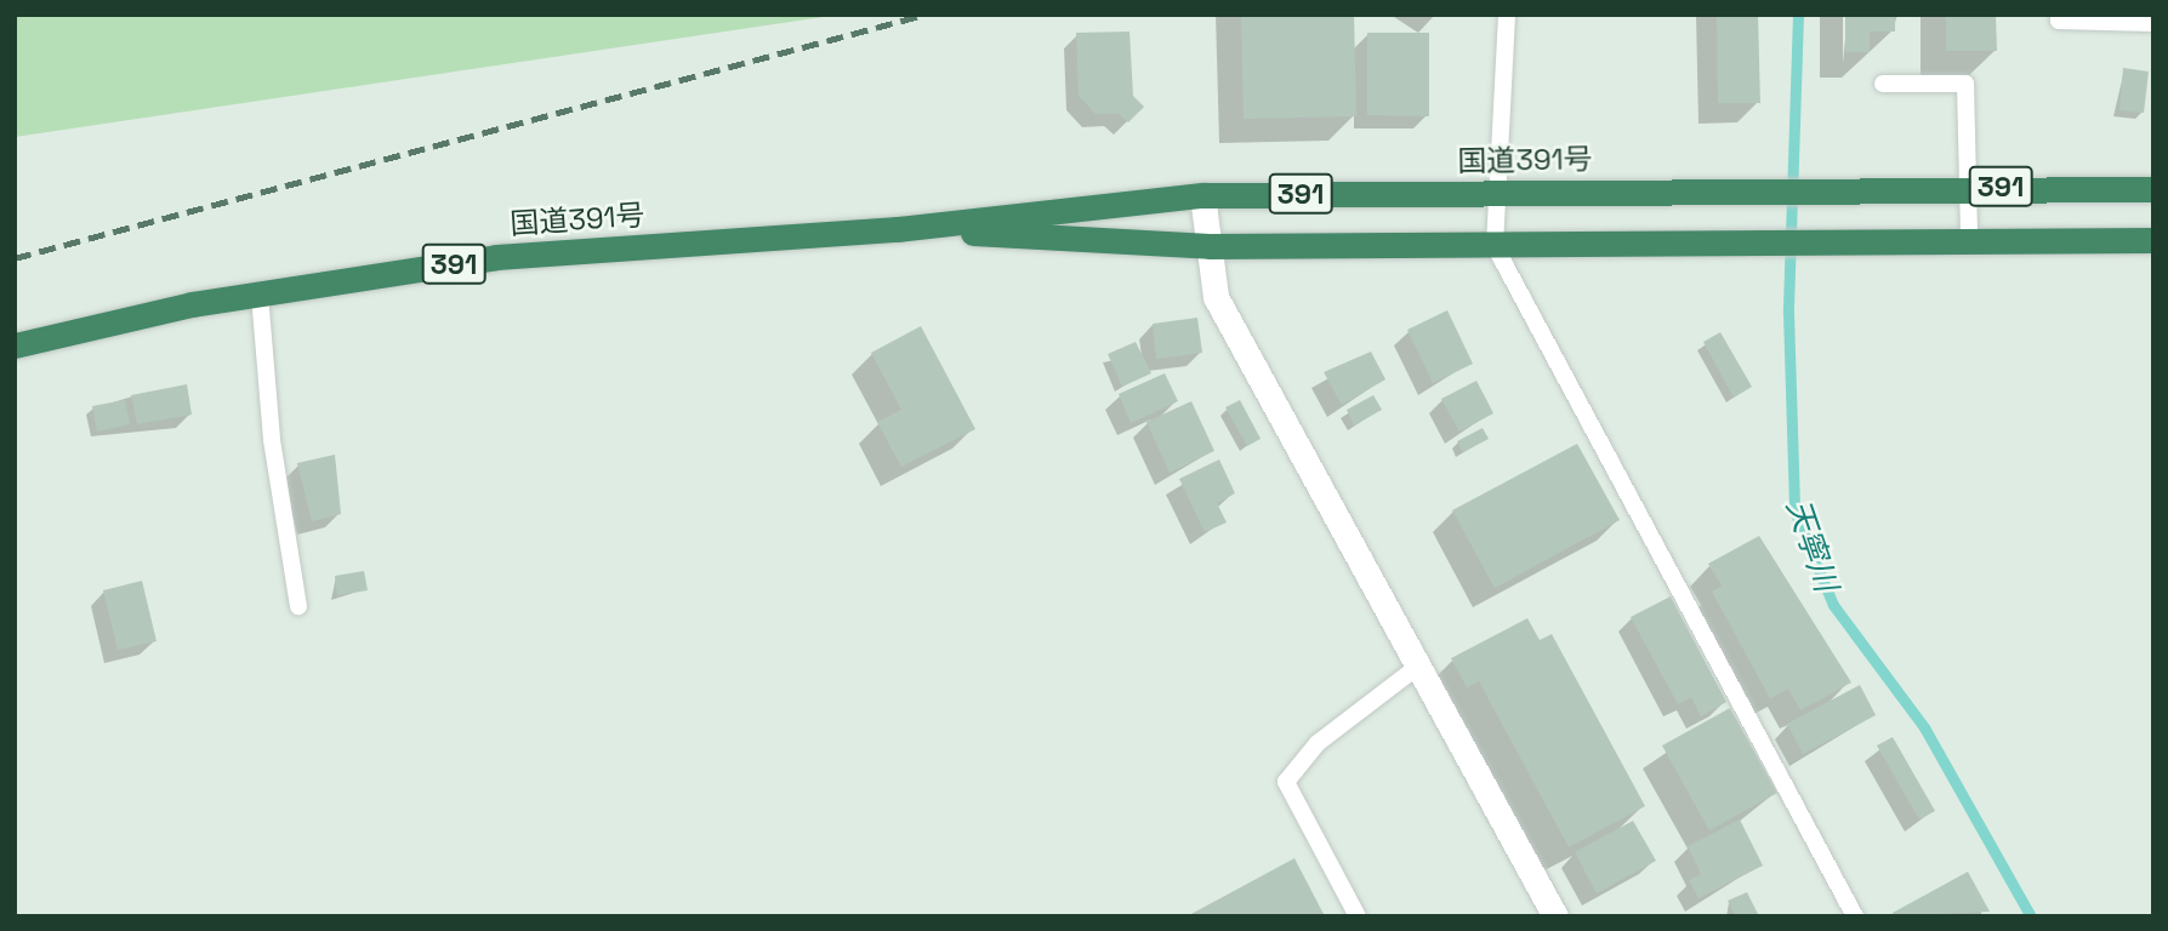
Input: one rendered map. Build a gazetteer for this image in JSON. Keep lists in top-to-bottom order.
{
  "streets": {
    "highway": ["国道391号", "391"]
  },
  "water": ["天寧川"]
}
